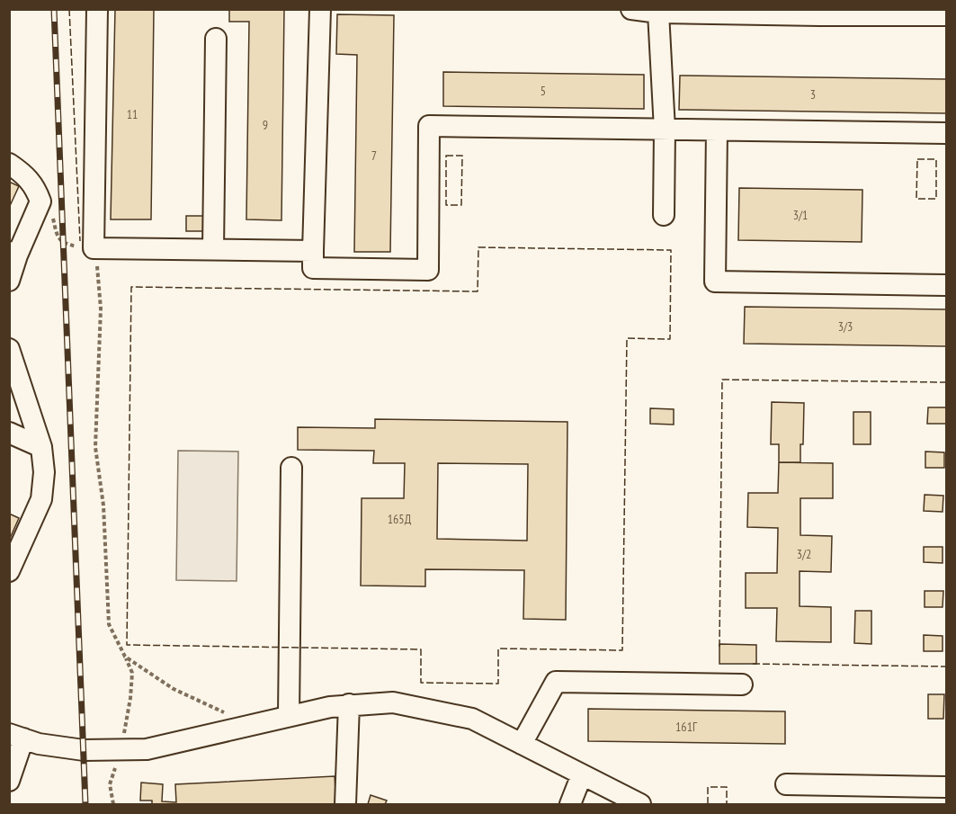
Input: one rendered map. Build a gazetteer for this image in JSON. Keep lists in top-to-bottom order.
{
  "house_numbers": [
    "5",
    "3",
    "11",
    "9",
    "7",
    "3/1",
    "3/3",
    "165Д",
    "3/2",
    "161Г"
  ]
}
